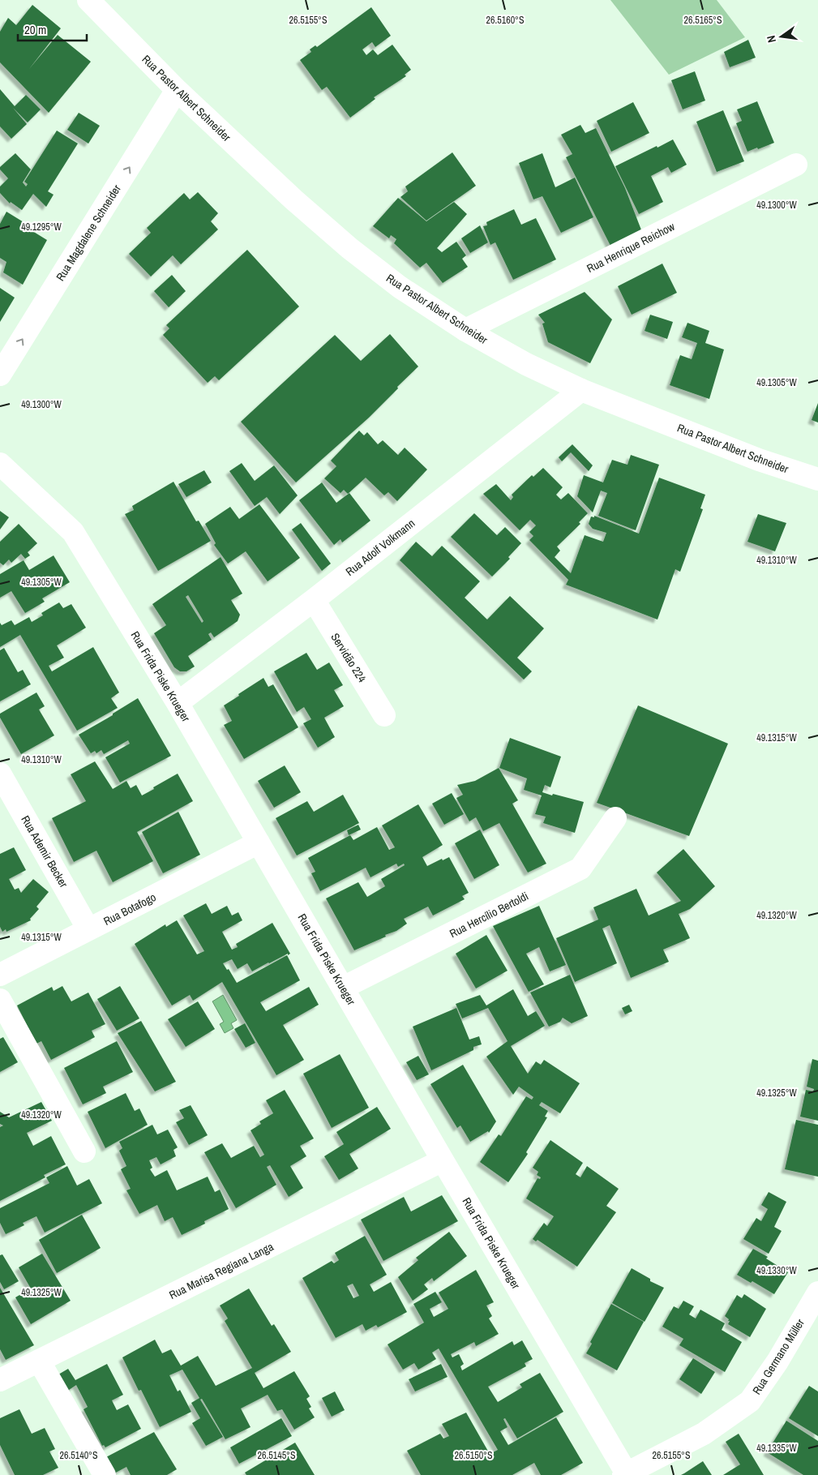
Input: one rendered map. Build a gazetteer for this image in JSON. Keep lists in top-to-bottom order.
{
  "streets": {
    "street": [
      "Rua Pastor Albert Schneider",
      "Rua Magdalene Schneider",
      "Rua Henrique Reichow",
      "Rua Adolf Volkmann",
      "Servidão 224",
      "Rua Frida Piske Krueger",
      "Rua Ademir Becker",
      "Rua Botafogo",
      "Rua Hercílio Bertoldi",
      "Rua Marisa Regiana Langa",
      "Rua Germano Müller"
    ]
  },
  "crossings": [
    ["Rua Pastor Albert Schneider", "Rua Magdalene Schneider"],
    ["Rua Pastor Albert Schneider", "Rua Henrique Reichow"],
    ["Rua Pastor Albert Schneider", "Rua Adolf Volkmann"],
    ["Rua Adolf Volkmann", "Servidão 224"],
    ["Rua Adolf Volkmann", "Rua Frida Piske Krueger"],
    ["Rua Frida Piske Krueger", "Rua Botafogo"],
    ["Rua Frida Piske Krueger", "Rua Hercílio Bertoldi"],
    ["Rua Frida Piske Krueger", "Rua Marisa Regiana Langa"],
    ["Rua Frida Piske Krueger", "Rua Germano Müller"],
    ["Rua Ademir Becker", "Rua Botafogo"]
  ],
  "one_way": ["Rua Magdalene Schneider"],
  "scale_bar": "20 m",
  "north": "left",
  "coordinates": [
    "26.5155°S",
    "26.5165°S",
    "26.5160°S",
    "49.1300°W",
    "49.1295°W",
    "49.1305°W",
    "49.1310°W",
    "49.1315°W",
    "49.1320°W",
    "49.1325°W",
    "49.1330°W",
    "49.1335°W",
    "26.5140°S",
    "26.5145°S",
    "26.5150°S"
  ]
}
